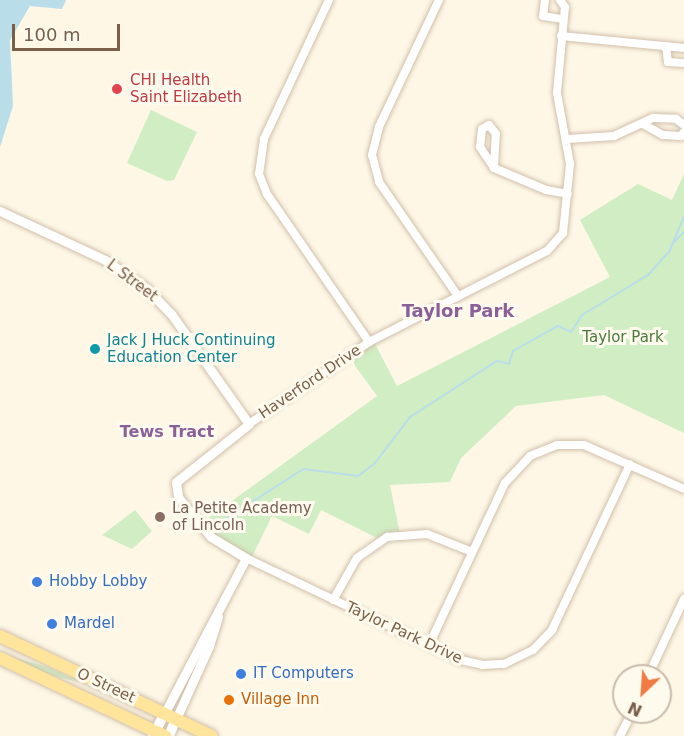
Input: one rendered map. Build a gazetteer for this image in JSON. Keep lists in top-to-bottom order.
{
  "streets": {
    "main road": ["O Street"],
    "street": ["L Street", "Haverford Drive", "Taylor Park Drive"]
  },
  "crossings": [
    ["L Street", "Haverford Drive"],
    ["Haverford Drive", "Taylor Park Drive"]
  ],
  "districts": ["Taylor Park", "Tews Tract"],
  "parks": ["Taylor Park"],
  "places": [
    "CHI Health Saint Elizabeth",
    "Jack J Huck Continuing Education Center",
    "La Petite Academy of Lincoln",
    "Hobby Lobby",
    "Mardel",
    "IT Computers",
    "Village Inn"
  ],
  "scale_bar": "100 m",
  "north": "bottom left"
}
